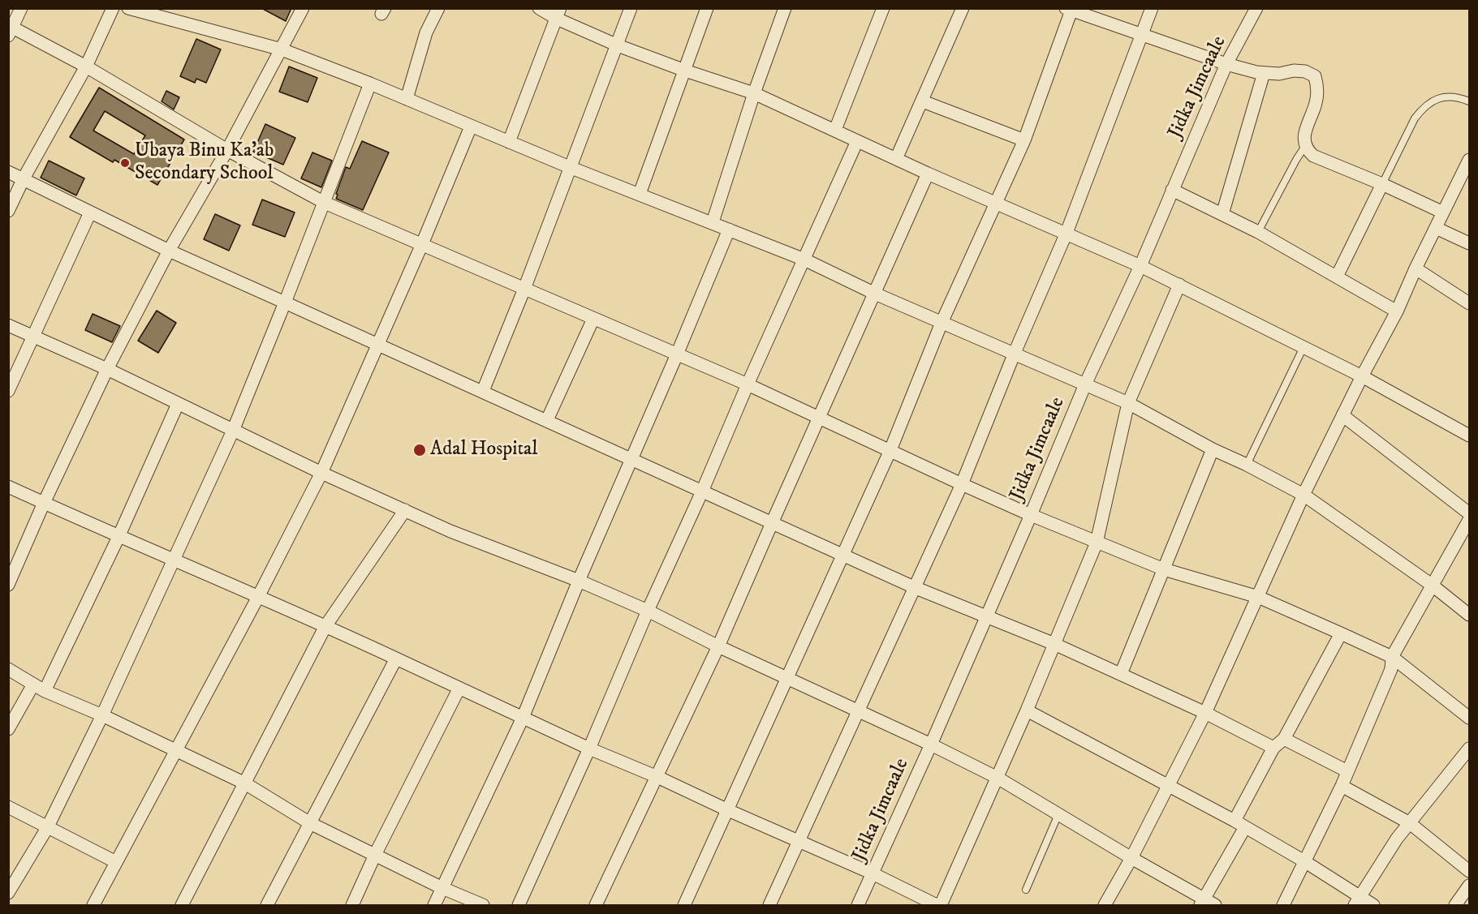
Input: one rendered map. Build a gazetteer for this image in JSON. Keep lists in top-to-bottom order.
{
  "streets": {
    "street": ["Jidka Jimcaale"]
  },
  "places": ["Ubaya Binu Ka'ab Secondary School", "Adal Hospital"]
}
